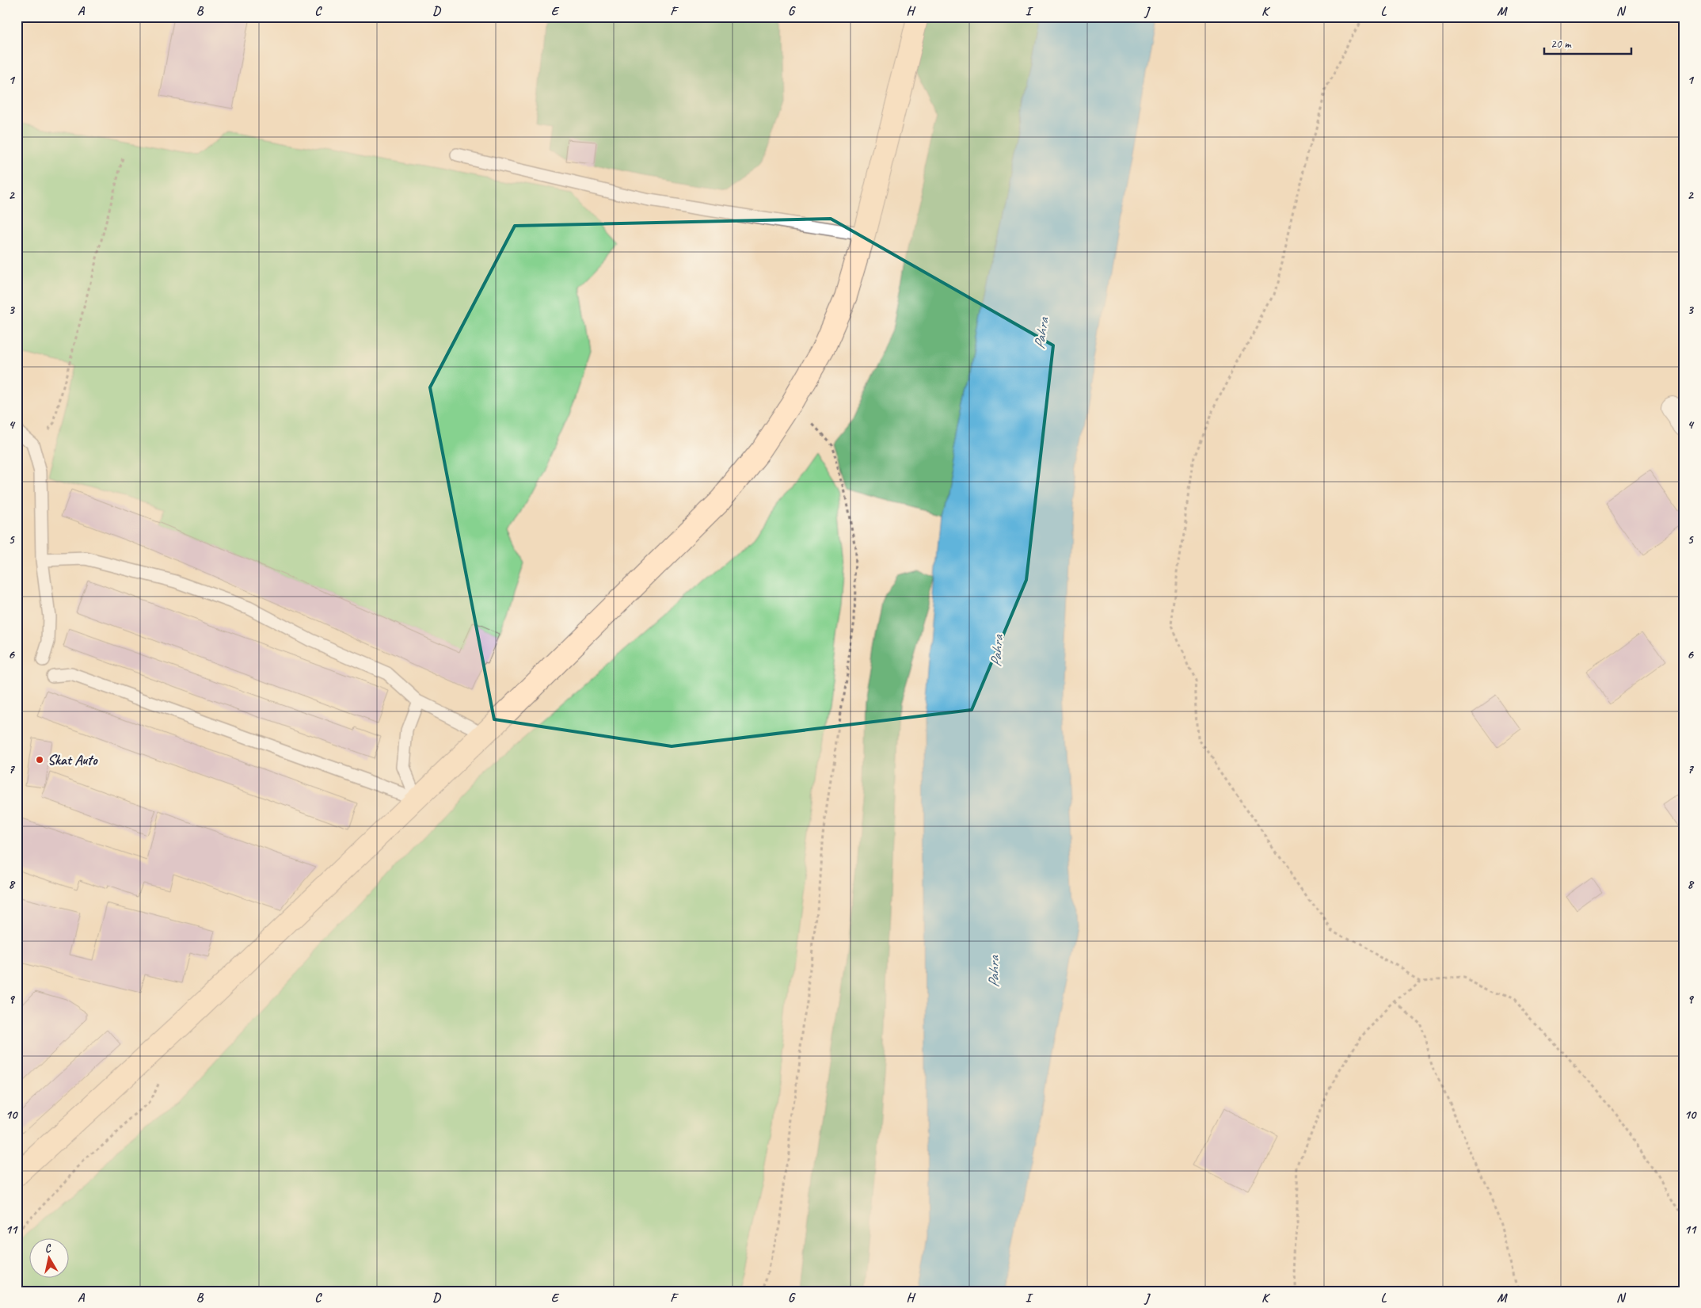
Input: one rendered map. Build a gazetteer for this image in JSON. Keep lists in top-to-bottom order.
{
  "water": ["Pahra"],
  "places": ["Skat Auto"],
  "scale_bar": "20 m",
  "north": "top",
  "grid": {
    "columns": [
      "A",
      "B",
      "C",
      "D",
      "E",
      "F",
      "G",
      "H",
      "I",
      "J",
      "K",
      "L",
      "M",
      "N"
    ],
    "rows": [
      "1",
      "2",
      "3",
      "4",
      "5",
      "6",
      "7",
      "8",
      "9",
      "10",
      "11"
    ]
  }
}
